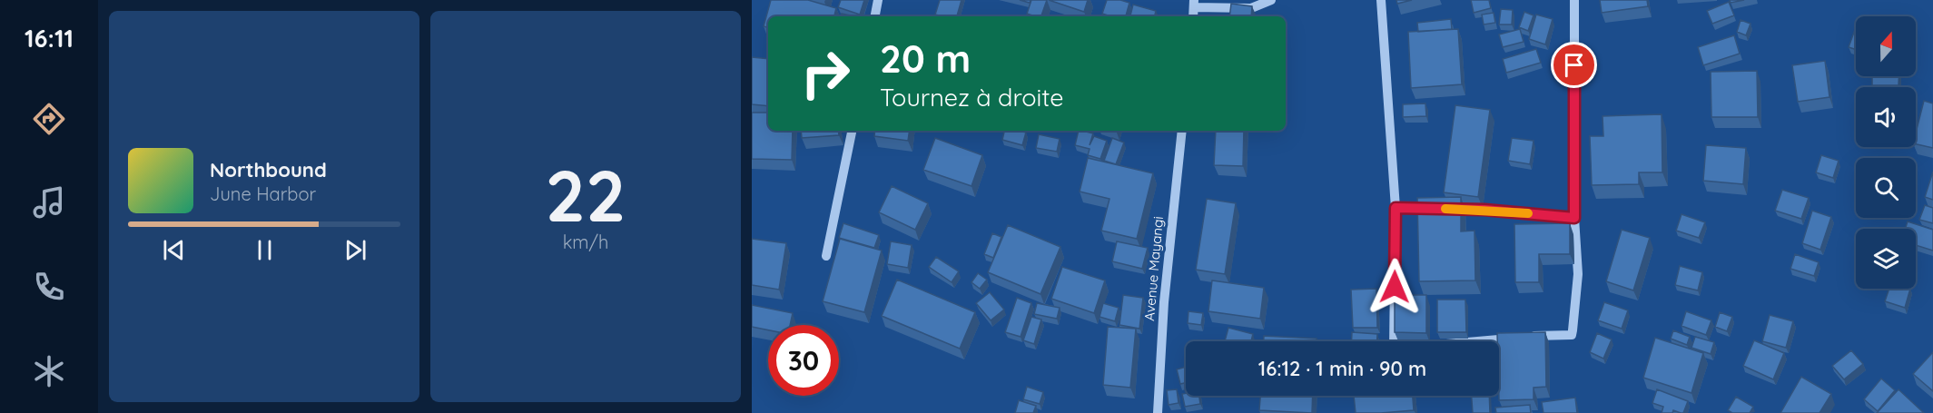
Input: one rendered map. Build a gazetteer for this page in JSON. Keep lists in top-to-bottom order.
{
  "streets": {
    "street": ["Avenue Mayangi"]
  },
  "north": "top",
  "page": {
    "tabs": "16:11",
    "tile": ["22", "km/h"],
    "turn": ["20 m", "Tournez à droite"],
    "song": ["Northbound", "June Harbor"],
    "limit": "30",
    "trip": "16:12 · 1 min · 90 m"
  }
}
